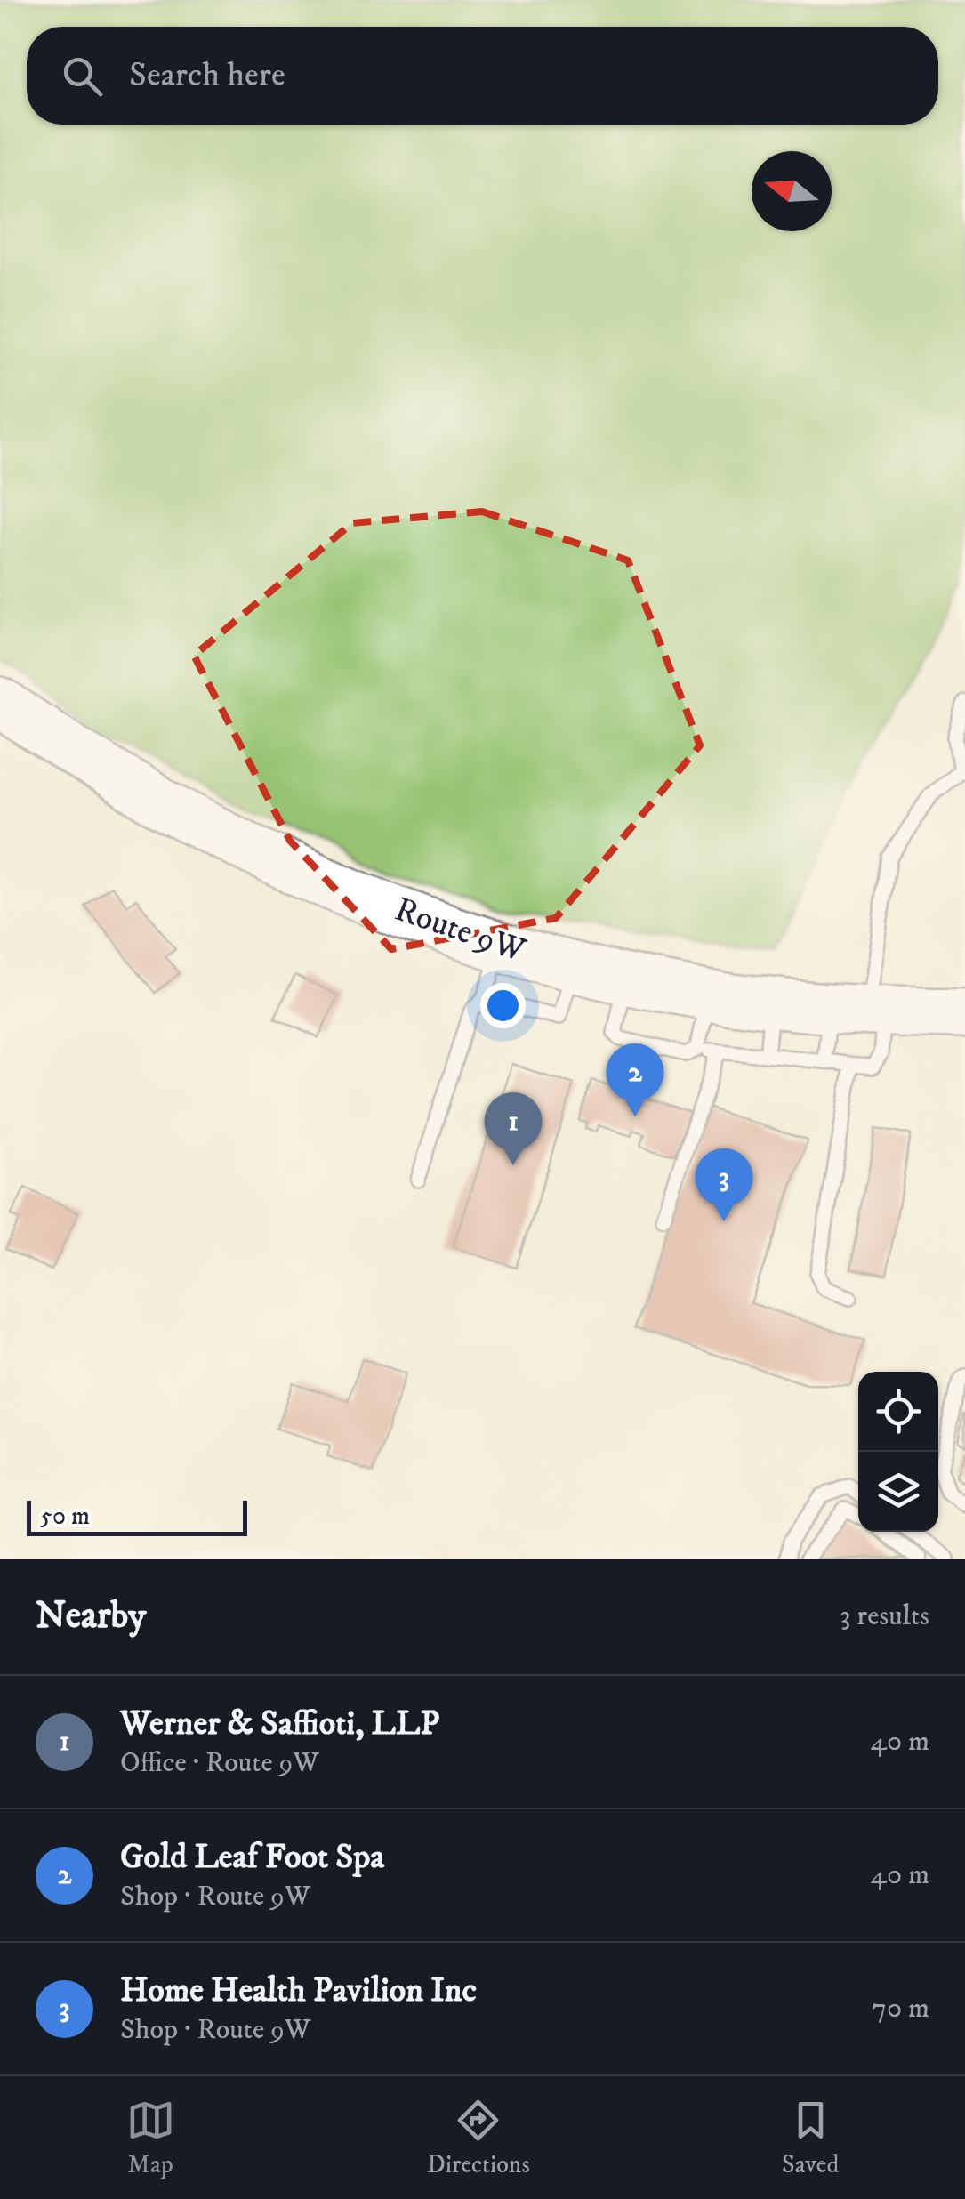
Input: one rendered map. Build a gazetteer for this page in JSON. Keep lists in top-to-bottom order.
{
  "streets": {
    "highway": ["Route 9W"]
  },
  "scale_bar": "50 m",
  "north": "left",
  "page": {
    "search": "Search here",
    "pins": ["2", "1", "3"],
    "scale": "50 m",
    "heading": ["Nearby", "3 results"],
    "list": [
      {
        "mark": "1",
        "name": "Werner & Saffioti, LLP",
        "note": "Office · Route 9W",
        "value": "40 m"
      },
      {
        "mark": "2",
        "name": "Gold Leaf Foot Spa",
        "note": "Shop · Route 9W",
        "value": "40 m"
      },
      {
        "mark": "3",
        "name": "Home Health Pavilion Inc",
        "note": "Shop · Route 9W",
        "value": "70 m"
      }
    ],
    "nav": ["Map", "Directions", "Saved"]
  }
}
